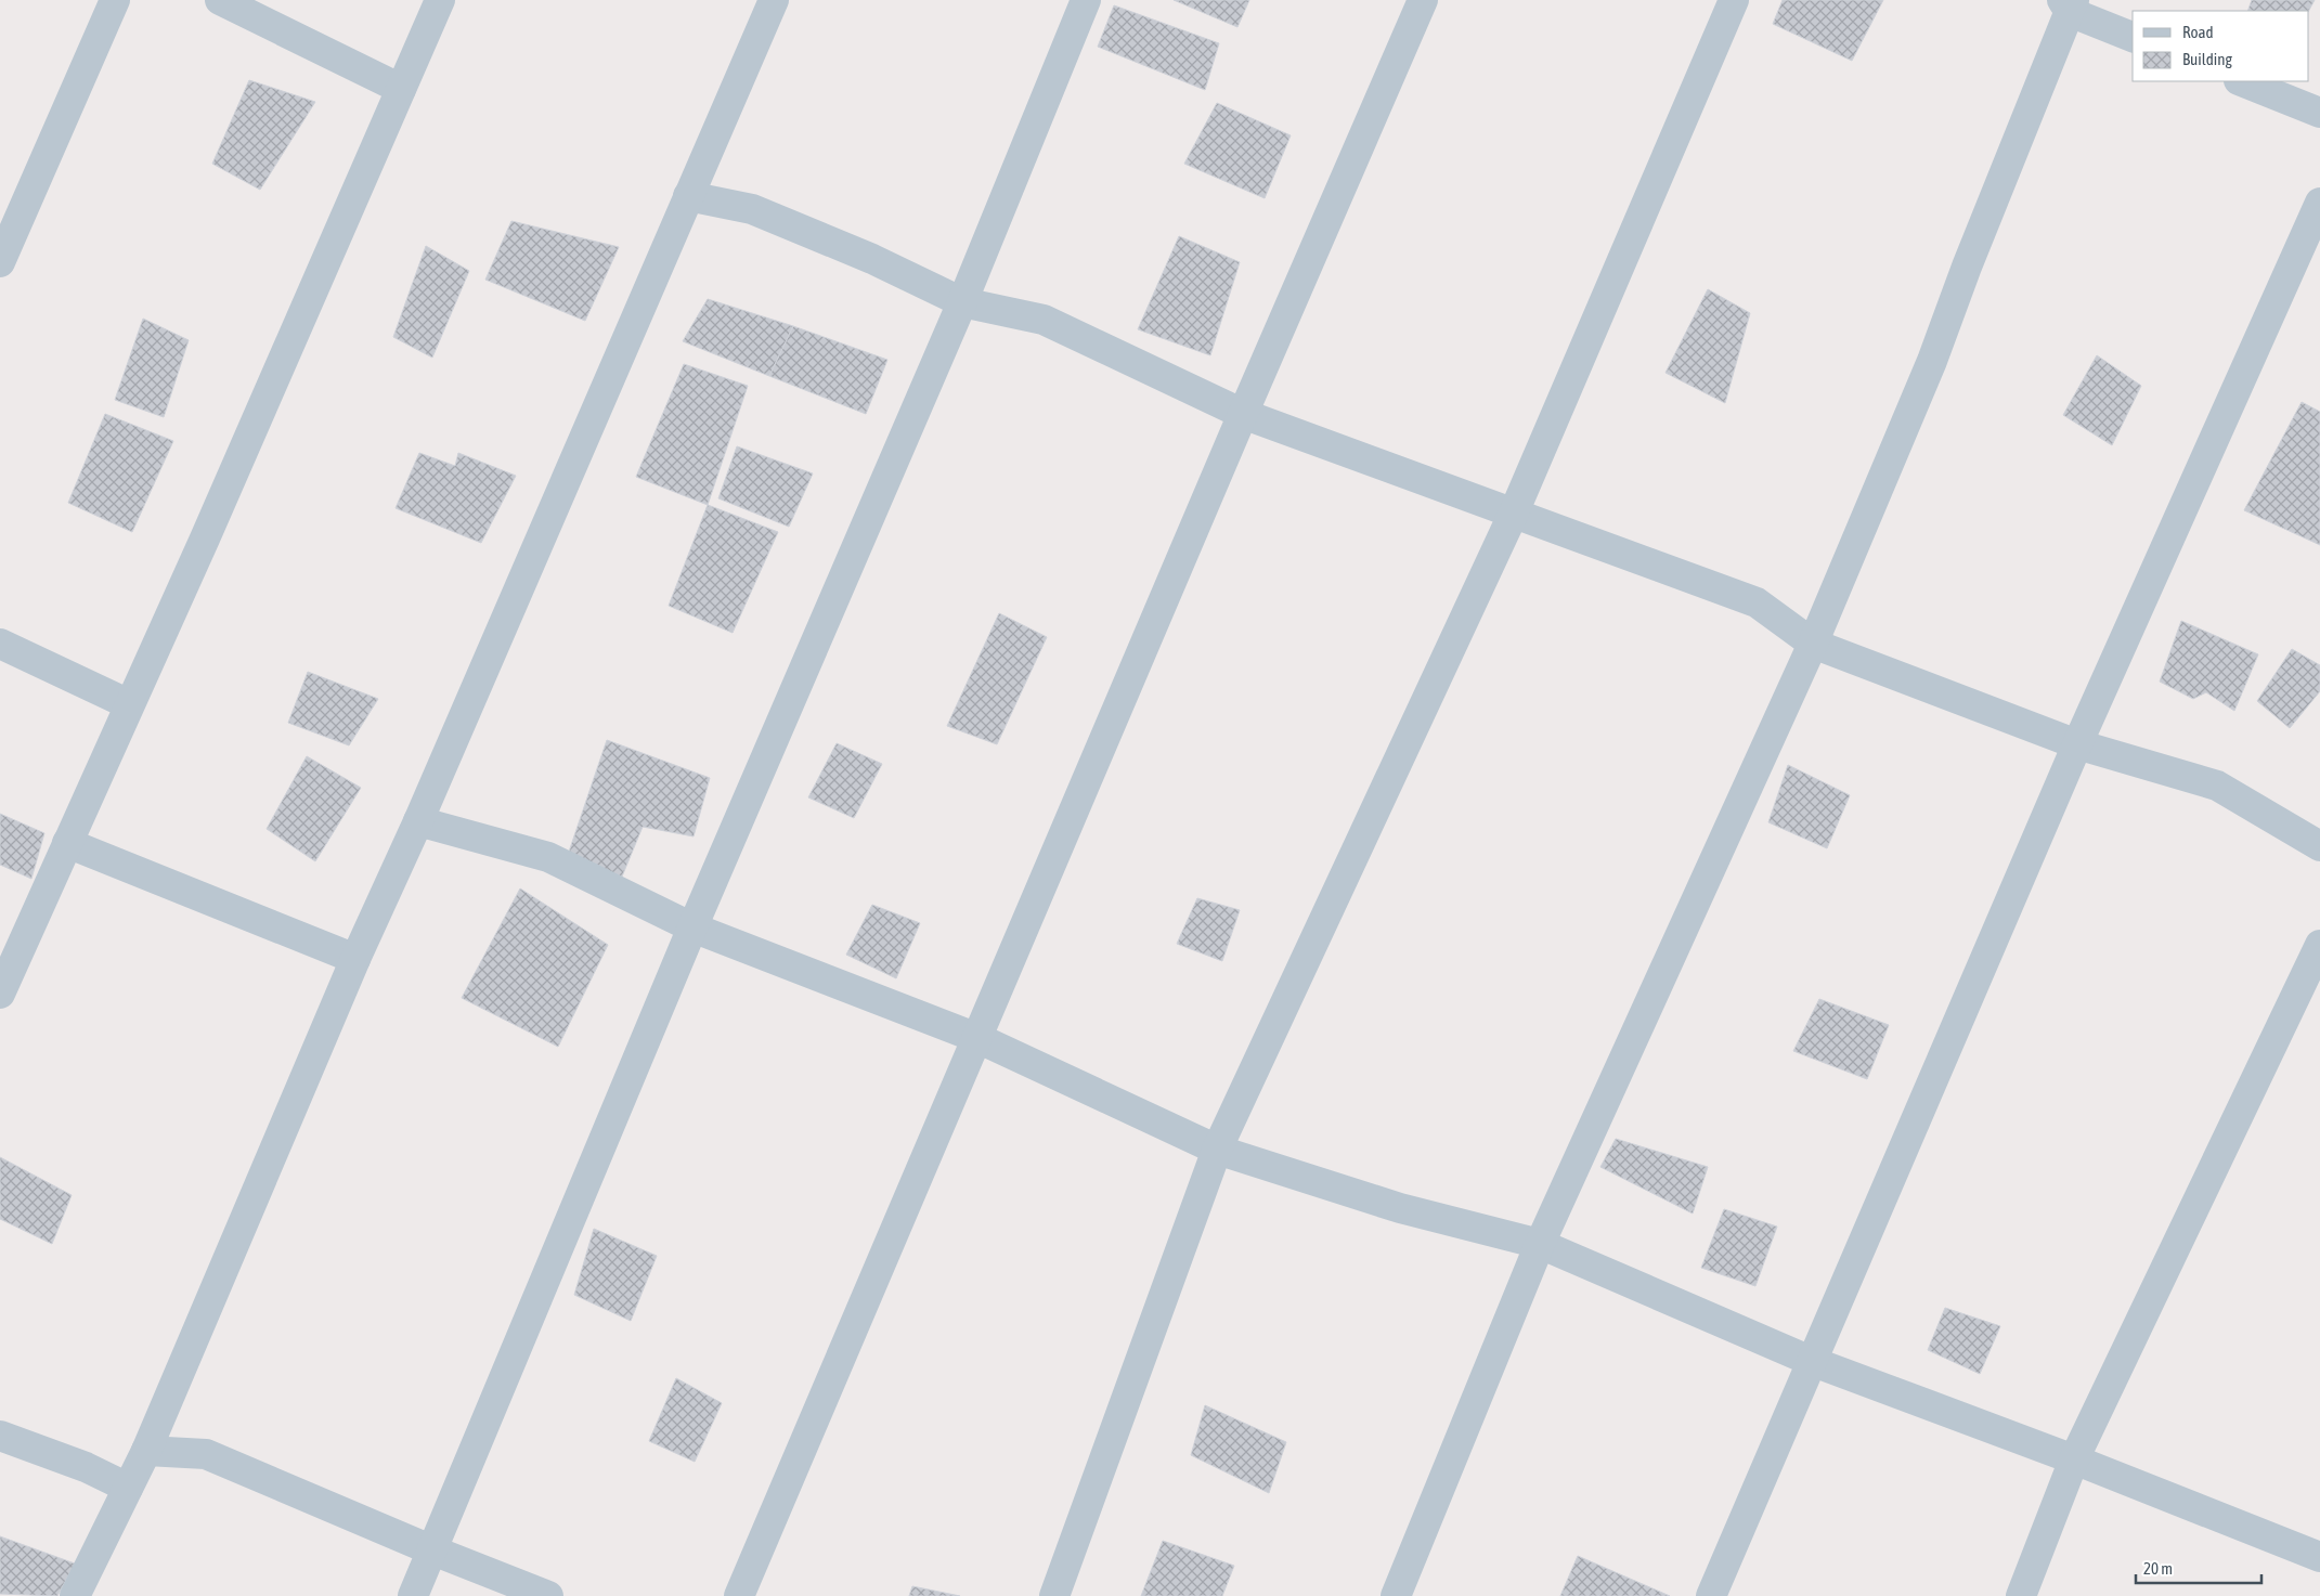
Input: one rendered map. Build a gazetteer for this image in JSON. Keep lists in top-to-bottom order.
{
  "legend": ["Road", "Building"],
  "scale_bar": "20 m"
}
